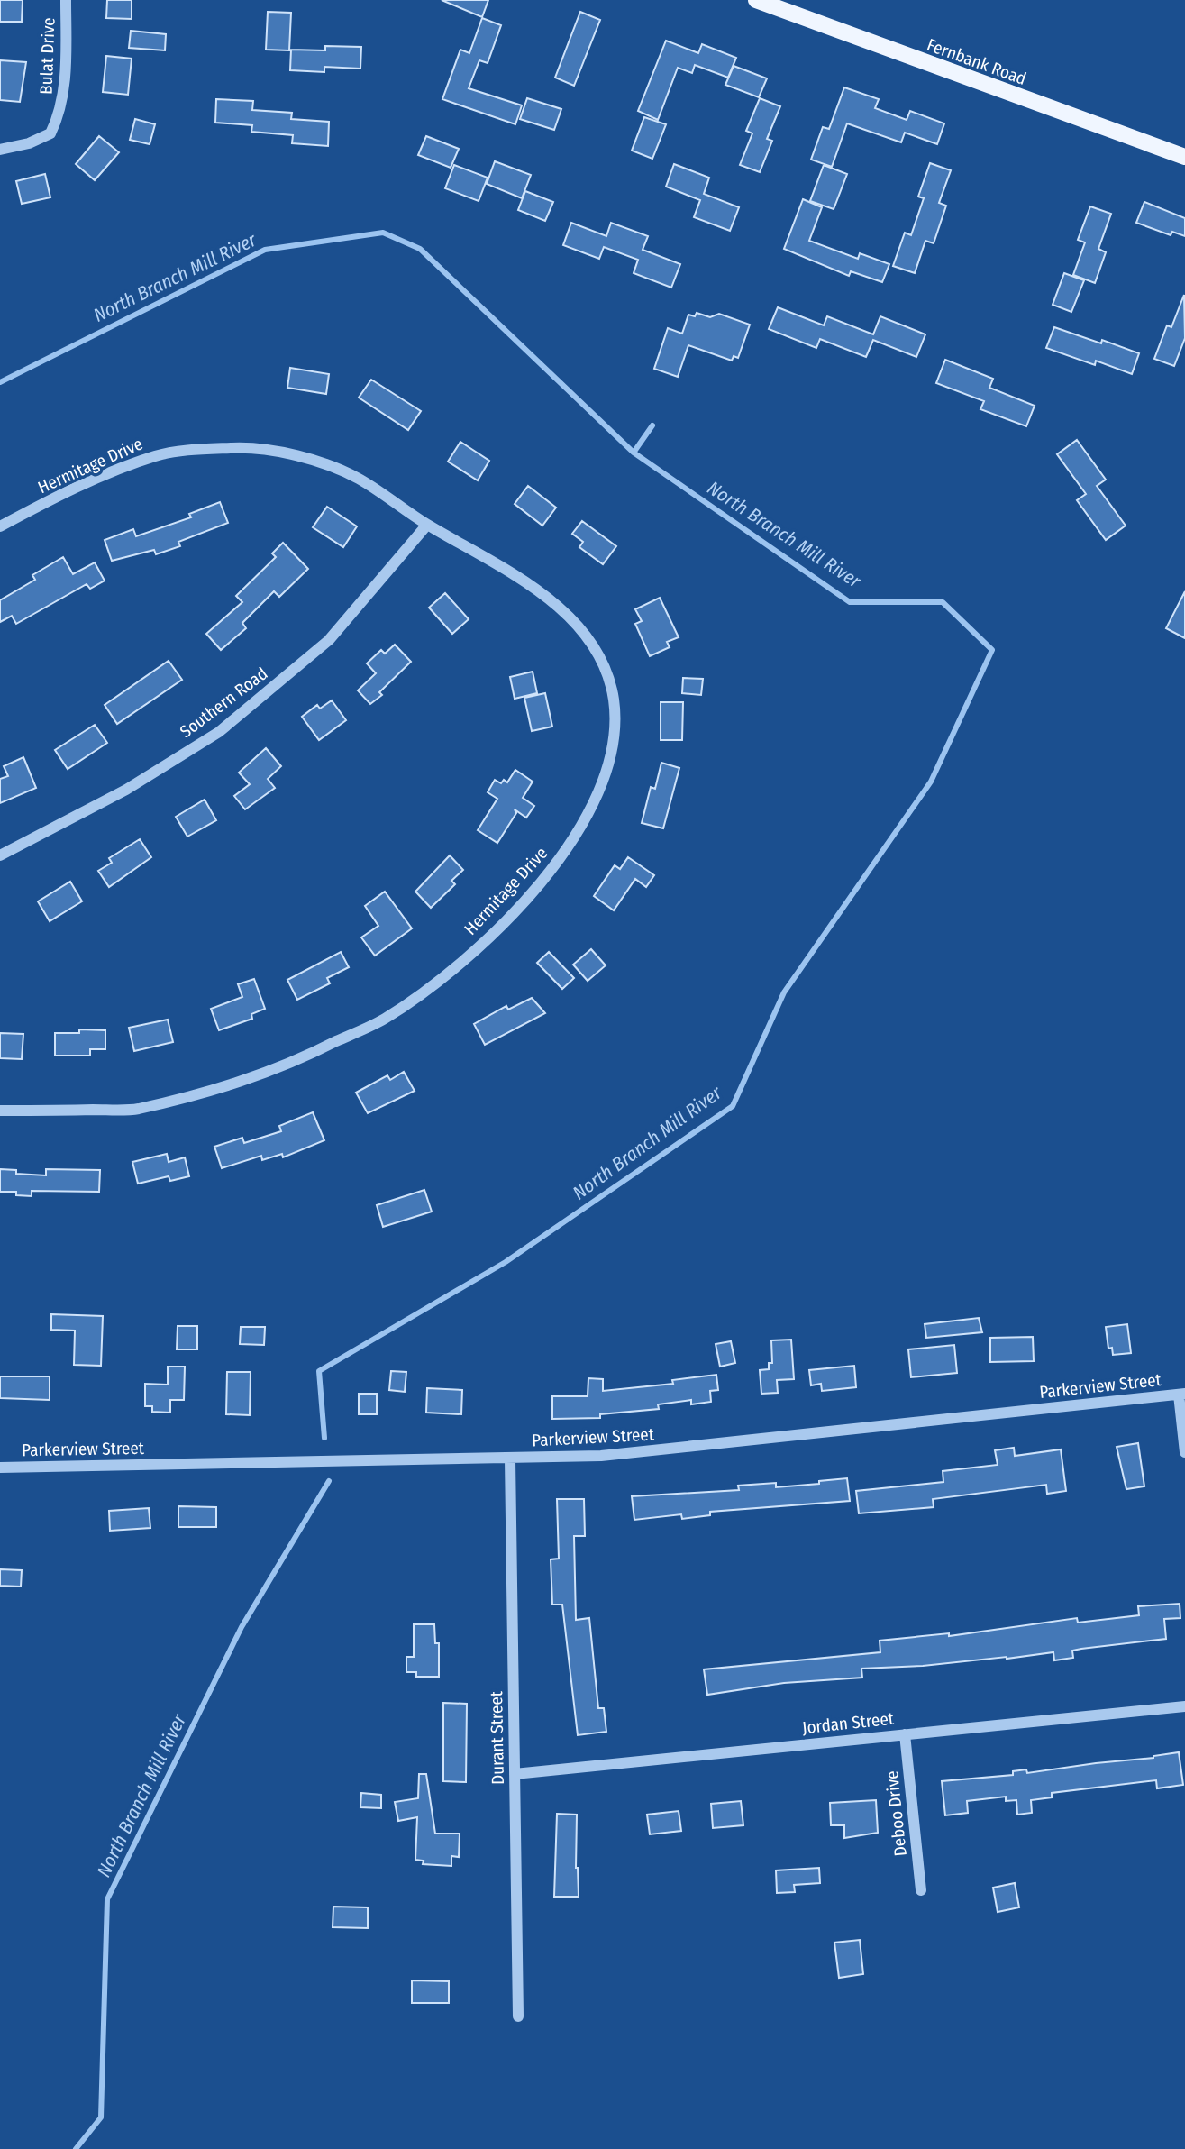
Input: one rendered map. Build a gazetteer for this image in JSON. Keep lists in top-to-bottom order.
{
  "streets": {
    "main road": ["Fernbank Road"],
    "street": [
      "Bulat Drive",
      "Hermitage Drive",
      "Southern Road",
      "Parkerview Street",
      "Jordan Street",
      "Durant Street",
      "Deboo Drive"
    ]
  },
  "crossings": [
    ["Hermitage Drive", "Southern Road"],
    ["Parkerview Street", "Durant Street"],
    ["Jordan Street", "Durant Street"],
    ["Jordan Street", "Deboo Drive"]
  ],
  "water": ["North Branch Mill River"]
}
